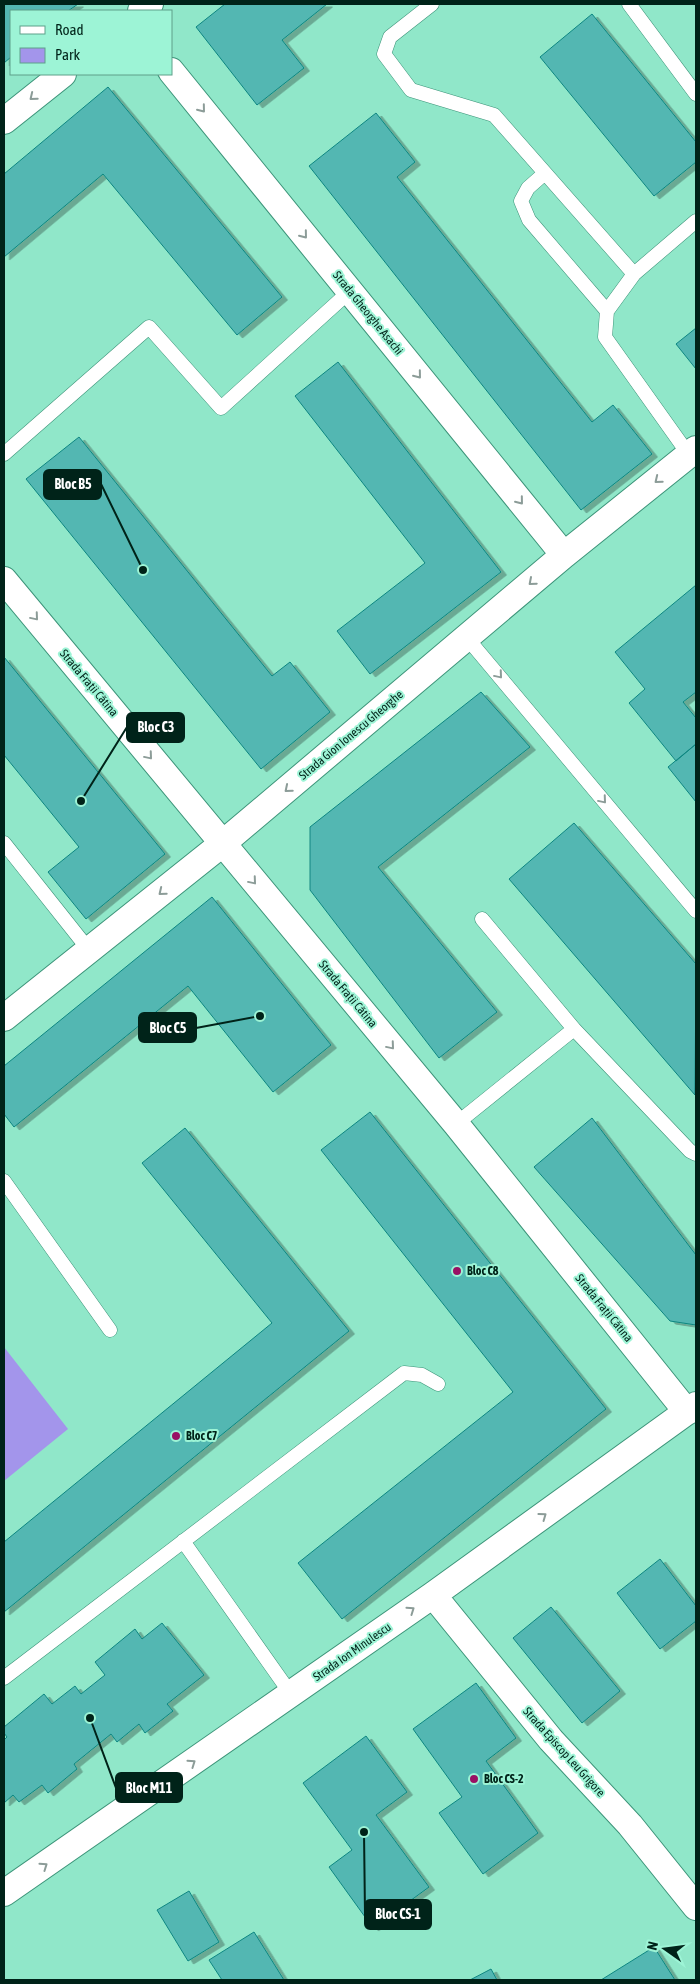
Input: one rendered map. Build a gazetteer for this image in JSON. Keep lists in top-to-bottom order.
{
  "streets": {
    "street": [
      "Strada Gheorghe Asachi",
      "Strada Frații Cătina",
      "Strada Gion Ionescu Gheorghe",
      "Strada Ion Minulescu",
      "Strada Episcop Leu Grigore"
    ]
  },
  "crossings": [
    ["Strada Gheorghe Asachi", "Strada Gion Ionescu Gheorghe"],
    ["Strada Frații Cătina", "Strada Gion Ionescu Gheorghe"],
    ["Strada Frații Cătina", "Strada Ion Minulescu"],
    ["Strada Ion Minulescu", "Strada Episcop Leu Grigore"]
  ],
  "one_way": [
    "Strada Gheorghe Asachi",
    "Strada Frații Cătina",
    "Strada Gion Ionescu Gheorghe",
    "Strada Ion Minulescu"
  ],
  "places": [
    "Bloc B5",
    "Bloc C3",
    "Bloc C5",
    "Bloc C8",
    "Bloc C7",
    "Bloc M11",
    "Bloc CS-2",
    "Bloc CS-1"
  ],
  "legend": ["Road", "Park"],
  "north": "left"
}
